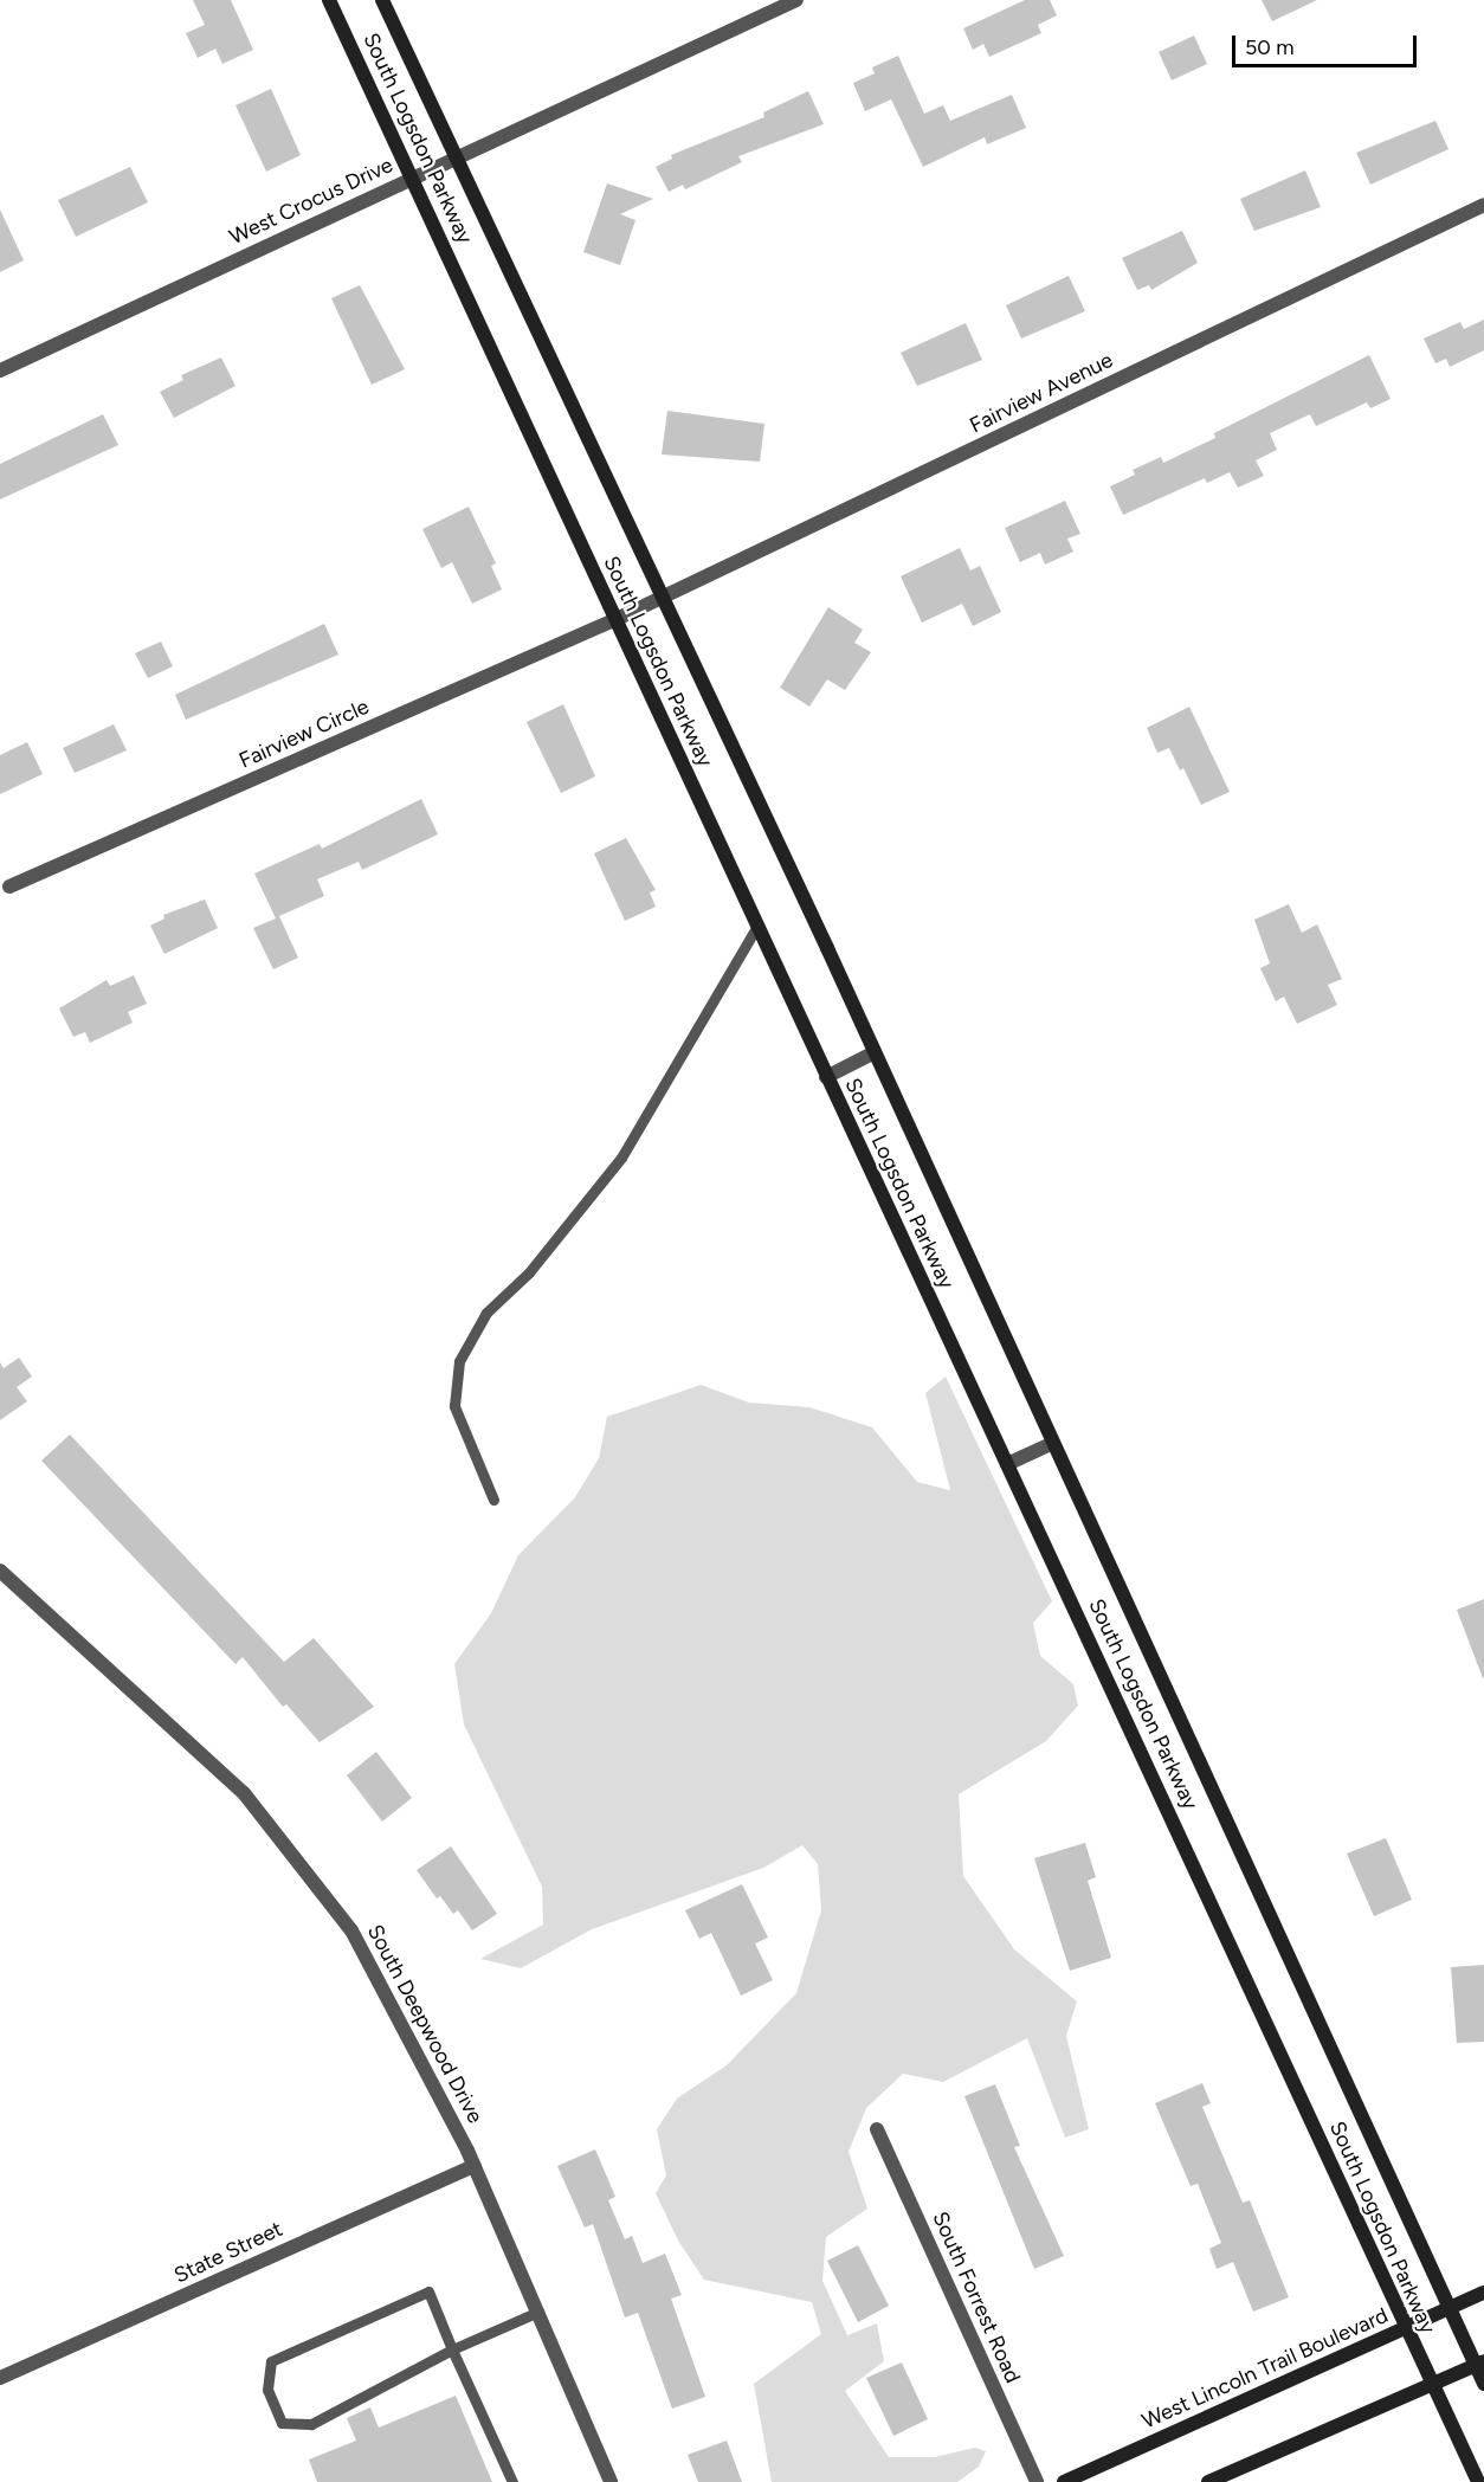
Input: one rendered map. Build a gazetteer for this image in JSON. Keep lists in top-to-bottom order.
{
  "streets": {
    "main road": ["South Logsdon Parkway", "West Lincoln Trail Boulevard"],
    "street": [
      "West Crocus Drive",
      "Fairview Avenue",
      "Fairview Circle",
      "South Deepwood Drive",
      "State Street",
      "South Forrest Road"
    ]
  },
  "crossings": [
    ["South Logsdon Parkway", "West Crocus Drive"],
    ["South Logsdon Parkway", "Fairview Avenue"],
    ["South Logsdon Parkway", "Fairview Circle"],
    ["South Logsdon Parkway", "West Lincoln Trail Boulevard"],
    ["Fairview Avenue", "Fairview Circle"],
    ["South Deepwood Drive", "State Street"]
  ],
  "scale_bar": "50 m"
}
